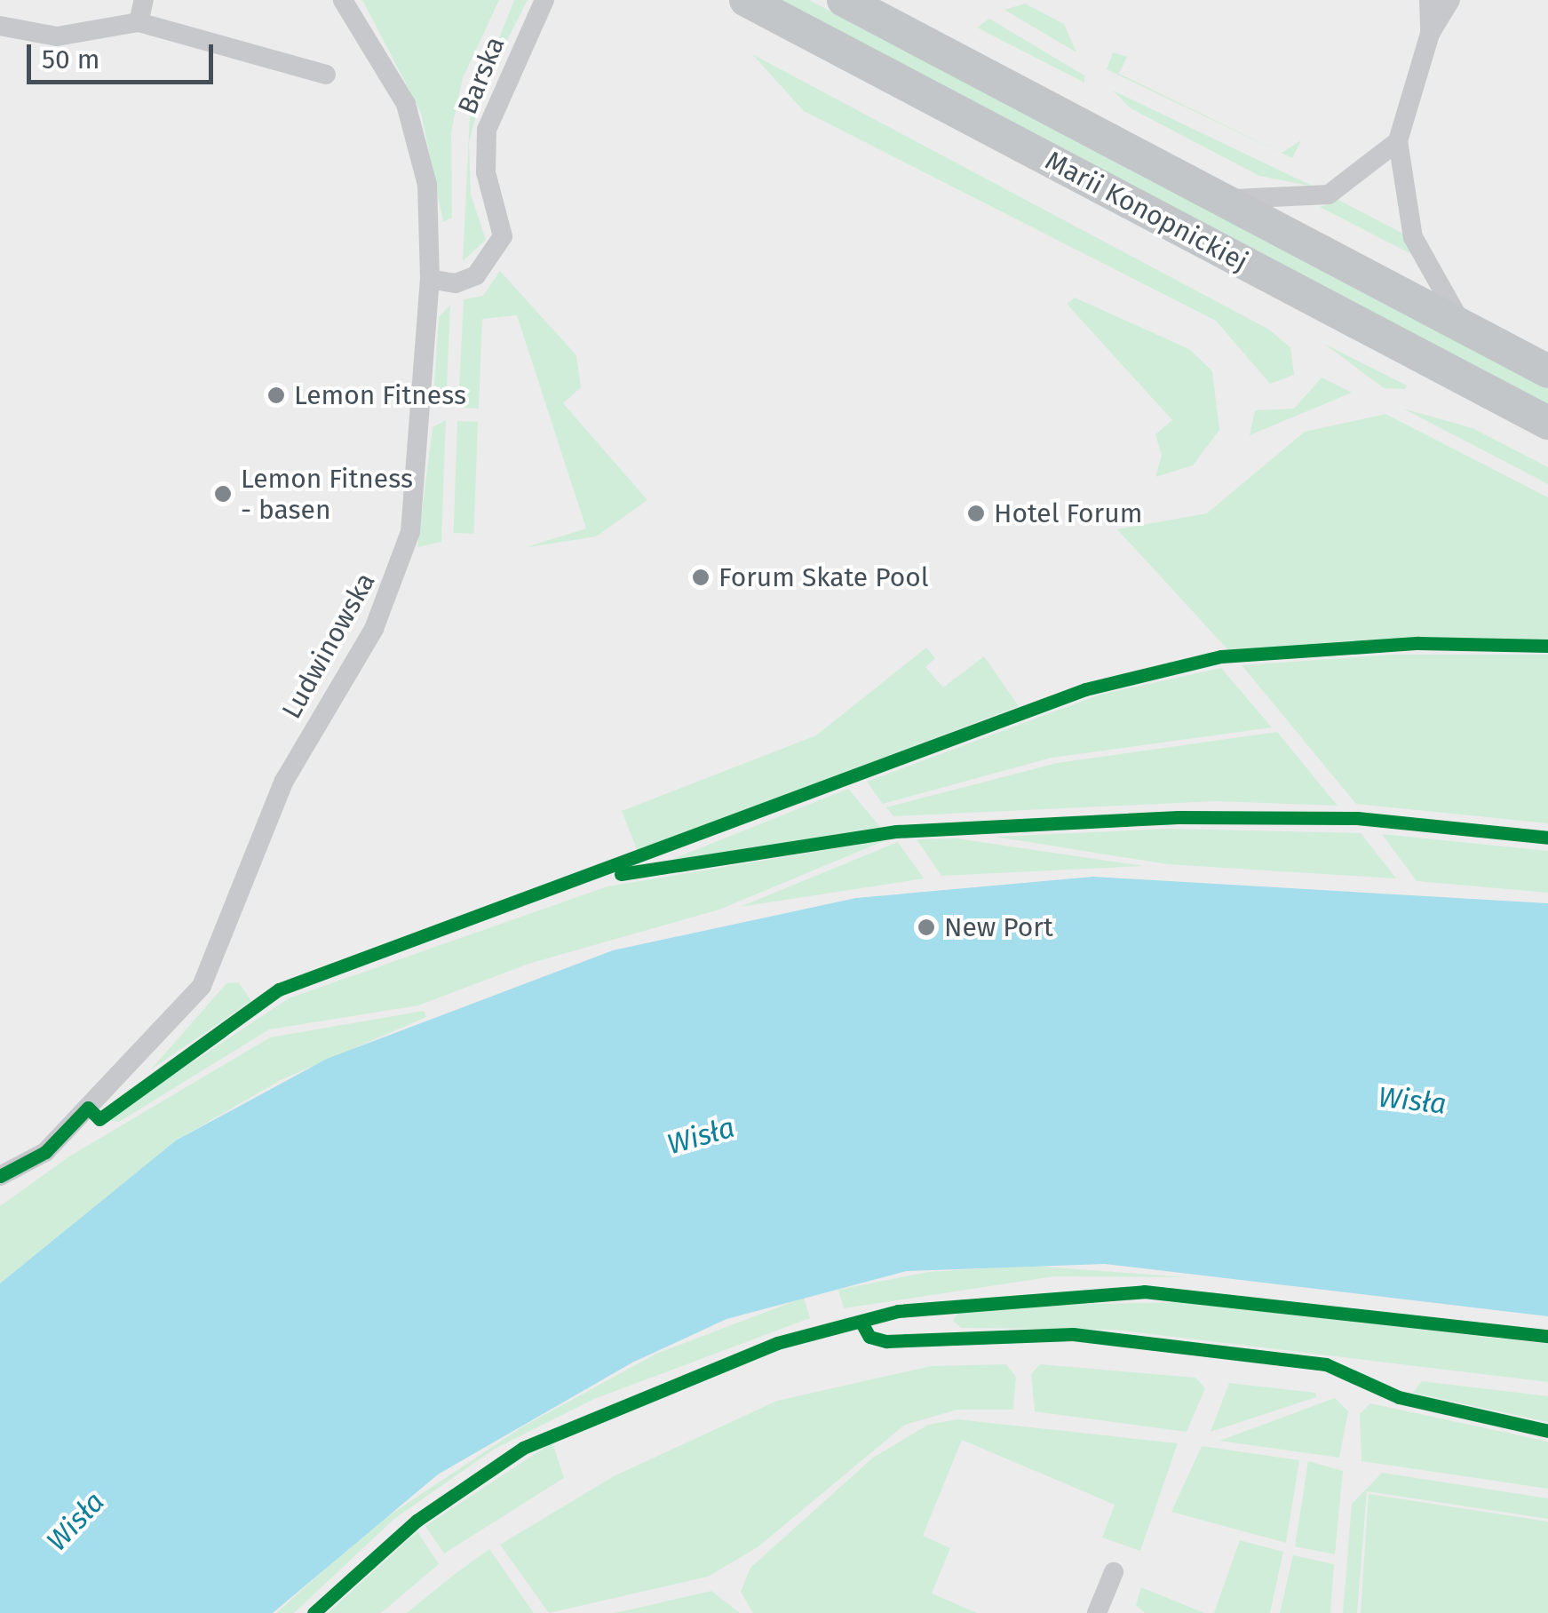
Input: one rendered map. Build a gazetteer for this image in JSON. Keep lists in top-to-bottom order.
{
  "streets": {
    "main road": ["Marii Konopnickiej"],
    "street": ["Barska", "Ludwinowska"]
  },
  "crossings": [
    ["Barska", "Ludwinowska"]
  ],
  "water": ["Wisła"],
  "places": [
    "Lemon Fitness",
    "Lemon Fitness - basen",
    "Hotel Forum",
    "Forum Skate Pool",
    "New Port"
  ],
  "scale_bar": "50 m"
}
